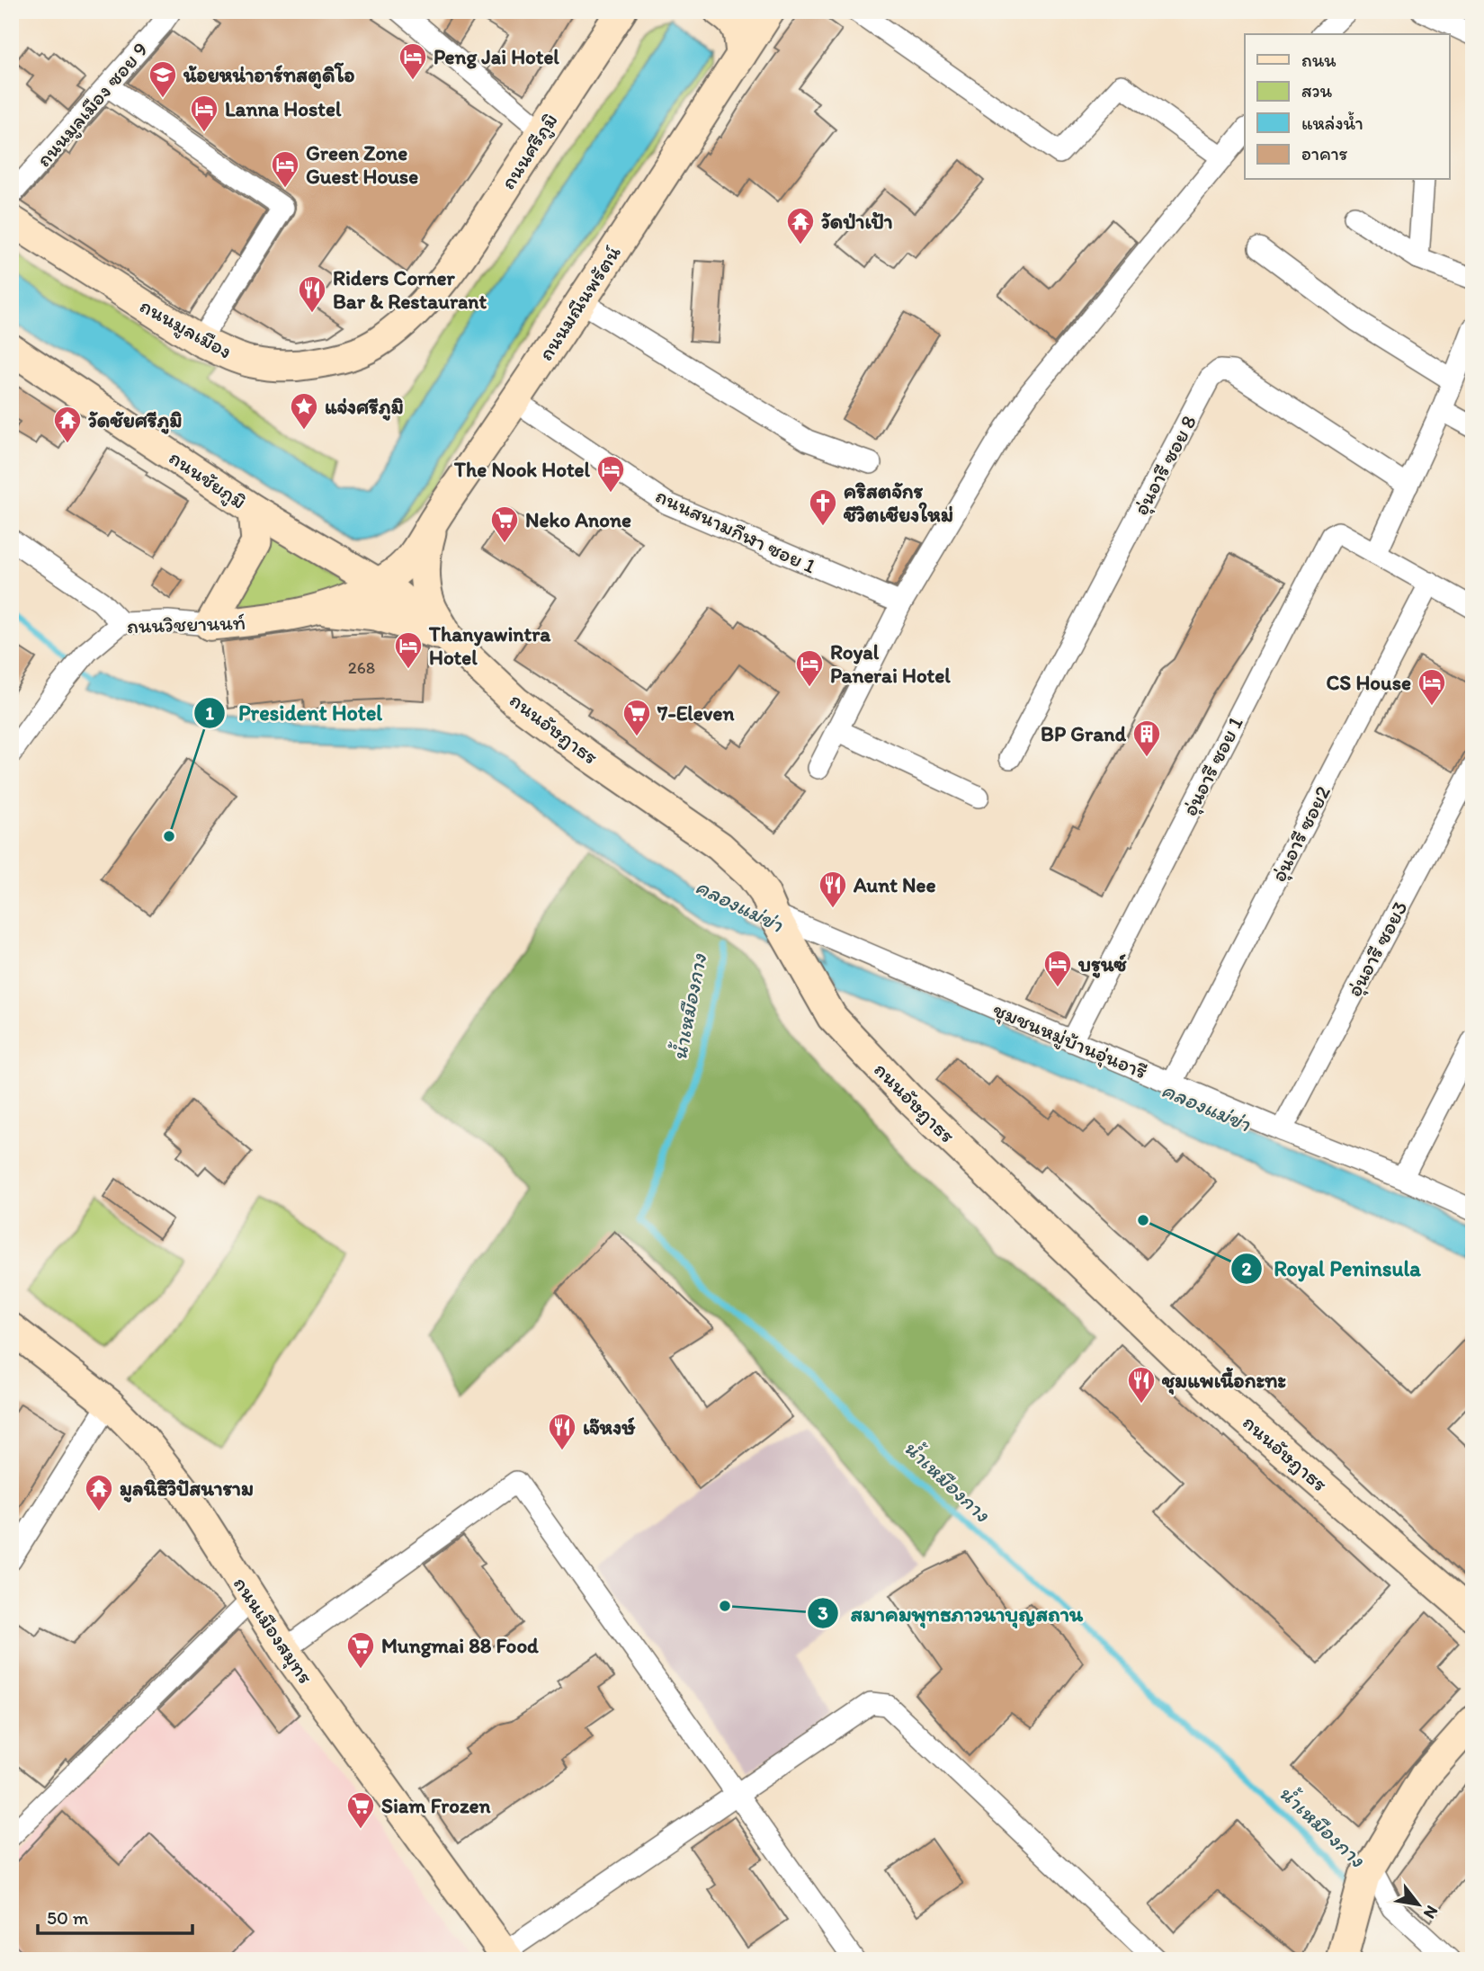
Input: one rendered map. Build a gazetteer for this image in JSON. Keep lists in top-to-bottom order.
{
  "streets": {
    "street": [
      "ถนนมูลเมือง ซอย 9",
      "ถนนศรีภูมิ",
      "ถนนมณีนพรัตน์",
      "ถนนมูลเมือง",
      "อุ่นอารี ซอย 8",
      "ถนนชัยภูมิ",
      "ถนนสนามกีฬา ซอย 1",
      "ถนนวิชยานนท์",
      "ถนนอัษฎาธร",
      "อุ่นอารี ซอย 1",
      "อุ่นอารี ซอย2",
      "อุ่นอารี ซอย3",
      "ชุมชนหมู่บ้านอุ่นอารี",
      "ถนนเมืองสมุทร"
    ]
  },
  "crossings": [
    ["ถนนศรีภูมิ", "ถนนมูลเมือง"],
    ["ถนนมณีนพรัตน์", "ถนนชัยภูมิ"],
    ["ถนนมณีนพรัตน์", "ถนนสนามกีฬา ซอย 1"],
    ["ถนนมณีนพรัตน์", "ถนนวิชยานนท์"],
    ["ถนนมณีนพรัตน์", "ถนนอัษฎาธร"],
    ["ถนนชัยภูมิ", "ถนนวิชยานนท์"],
    ["ถนนชัยภูมิ", "ถนนอัษฎาธร"],
    ["ถนนวิชยานนท์", "ถนนอัษฎาธร"],
    ["ถนนอัษฎาธร", "ชุมชนหมู่บ้านอุ่นอารี"],
    ["อุ่นอารี ซอย 1", "ชุมชนหมู่บ้านอุ่นอารี"],
    ["อุ่นอารี ซอย2", "ชุมชนหมู่บ้านอุ่นอารี"],
    ["อุ่นอารี ซอย3", "ชุมชนหมู่บ้านอุ่นอารี"]
  ],
  "water": ["คลองแม่ข่า", "น้ำเหมืองกาง"],
  "places": {
    "hotel": [
      "Peng Jai Hotel",
      "Lanna Hostel",
      "Green Zone Guest House",
      "The Nook Hotel",
      "Thanyawintra Hotel",
      "Royal Panerai Hotel",
      "CS House",
      "บรูนซ์"
    ],
    "school or university": ["น้อยหน่าอาร์ทสตูดิโอ"],
    "temple": ["วัดป่าเป้า", "วัดชัยศรีภูมิ", "มูลนิธิวิปัสนาราม"],
    "restaurant": [
      "Riders Corner Bar & Restaurant",
      "Aunt Nee",
      "ชุมแพเนื้อกะทะ",
      "เจ๊หงษ์"
    ],
    "place": ["แจ่งศรีภูมิ"],
    "church": ["คริสตจักร ชีวิตเชียงใหม่"],
    "supermarket": [
      "Neko Anone",
      "7-Eleven",
      "Mungmai 88 Food",
      "Siam Frozen"
    ],
    "building": ["BP Grand"],
    "other": ["President Hotel", "Royal Peninsula", "สมาคมพุทธภาวนาบุญสถาน"]
  },
  "house_numbers": ["268"],
  "legend": [
    "ถนน",
    "สวน",
    "แหล่งน้ำ",
    "อาคาร"
  ],
  "scale_bar": "50 m",
  "north": "bottom right"
}
